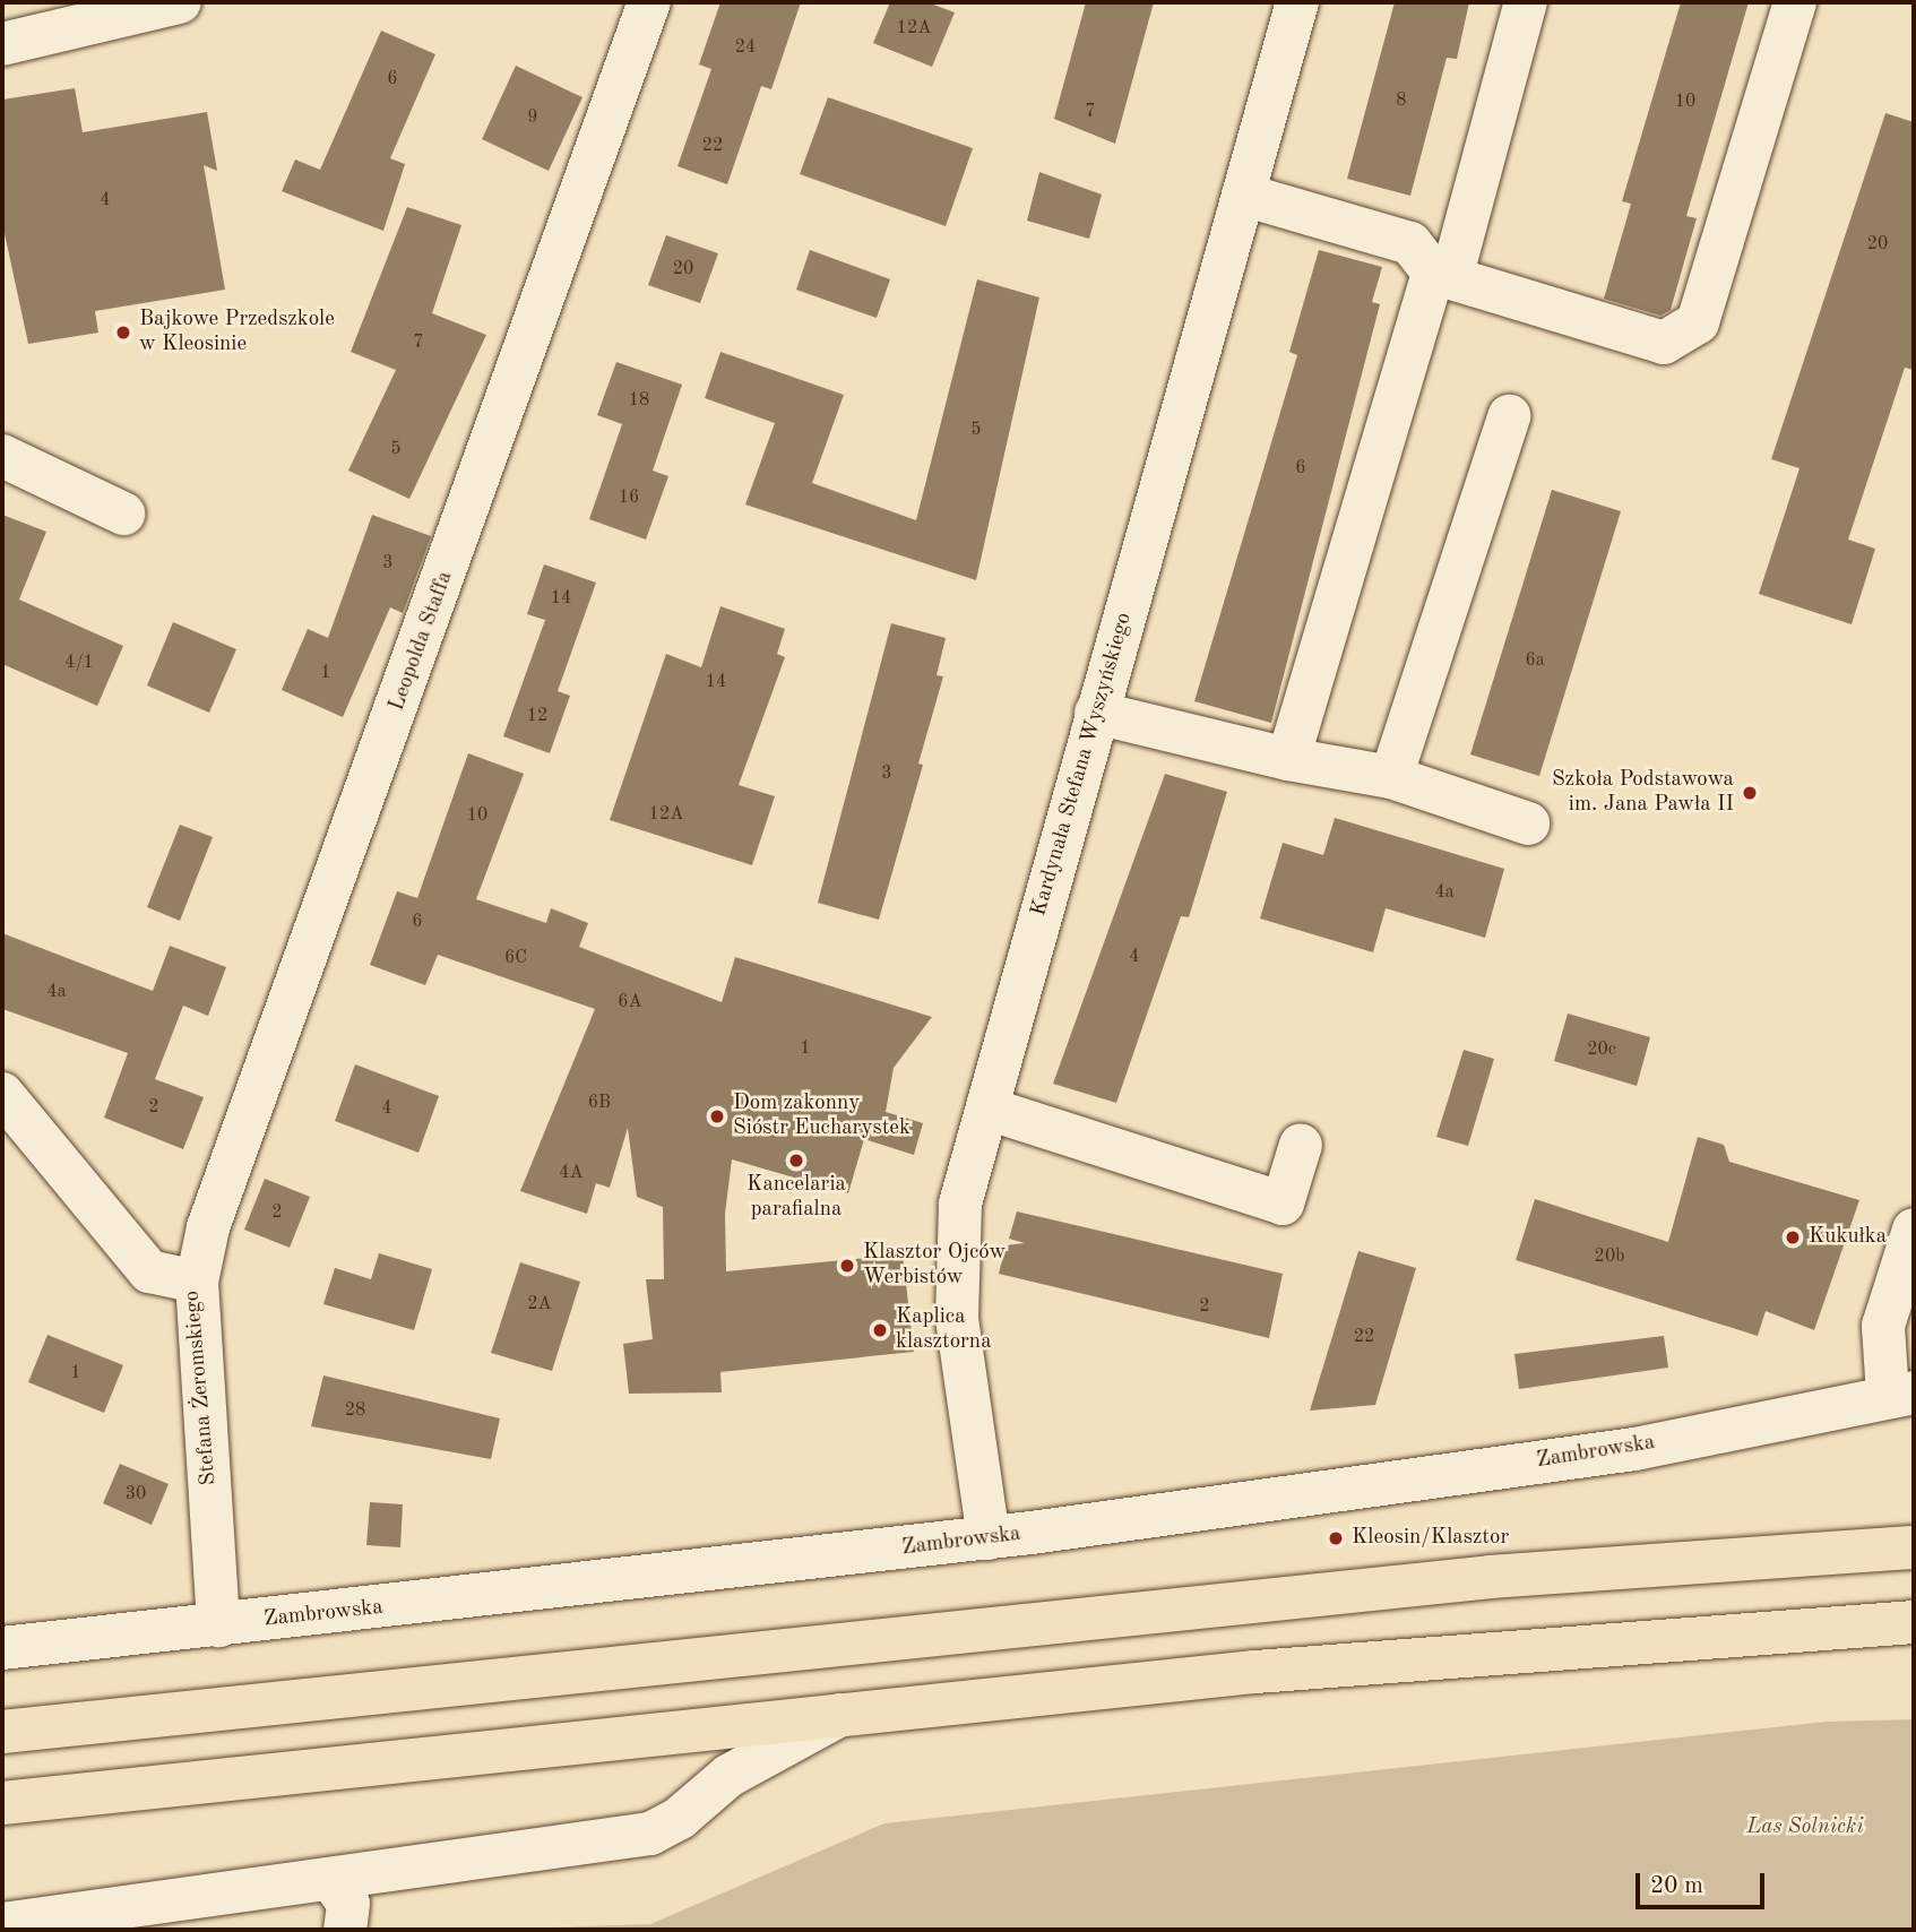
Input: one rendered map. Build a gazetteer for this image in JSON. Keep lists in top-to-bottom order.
{
  "streets": {
    "street": [
      "Leopolda Staffa",
      "Kardynała Stefana Wyszyńskiego",
      "Stefana Żeromskiego",
      "Zambrowska"
    ]
  },
  "crossings": [
    ["Leopolda Staffa", "Stefana Żeromskiego"],
    ["Kardynała Stefana Wyszyńskiego", "Zambrowska"],
    ["Stefana Żeromskiego", "Zambrowska"]
  ],
  "parks": ["Las Solnicki"],
  "places": [
    "Bajkowe Przedszkole w Kleosinie",
    "Szkoła Podstawowa im. Jana Pawła II",
    "Dom zakonny Sióstr Eucharystek",
    "Kancelaria parafialna",
    "Kukułka",
    "Klasztor Ojców Werbistów",
    "Kaplica klasztorna",
    "Kleosin/Klasztor"
  ],
  "house_numbers": [
    "12A",
    "24",
    "6",
    "8",
    "10",
    "7",
    "9",
    "22",
    "4",
    "20",
    "20",
    "7",
    "18",
    "5",
    "5",
    "6",
    "16",
    "3",
    "14",
    "6a",
    "4/1",
    "1",
    "14",
    "12",
    "3",
    "12A",
    "10",
    "4a",
    "6",
    "4",
    "6C",
    "4a",
    "6A",
    "1",
    "20c",
    "6B",
    "2",
    "4",
    "4A",
    "2",
    "20b",
    "2A",
    "2",
    "22",
    "1",
    "28",
    "30"
  ],
  "scale_bar": "20 m"
}
